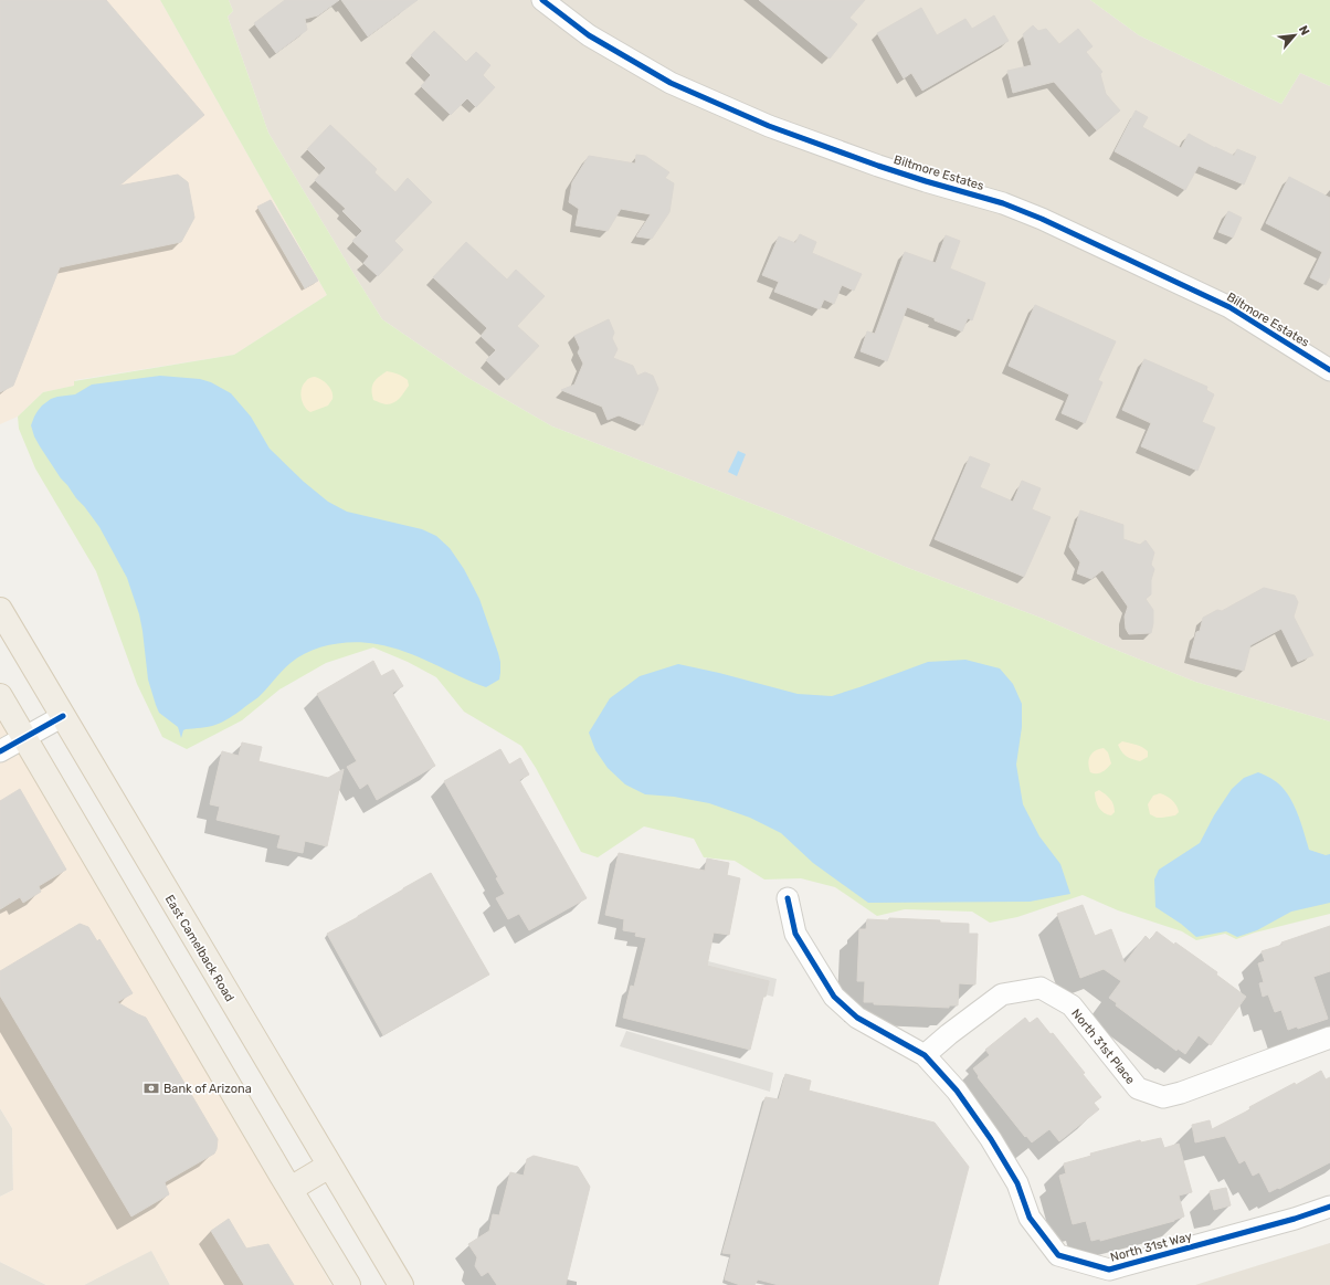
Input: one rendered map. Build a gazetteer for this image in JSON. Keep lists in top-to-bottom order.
{
  "streets": {
    "main road": ["East Camelback Road"],
    "street": ["Biltmore Estates", "North 31st Place", "North 31st Way"]
  },
  "crossings": [
    ["North 31st Place", "North 31st Way"]
  ],
  "places": {
    "bank": ["Bank of Arizona"]
  },
  "north": "top right"
}
